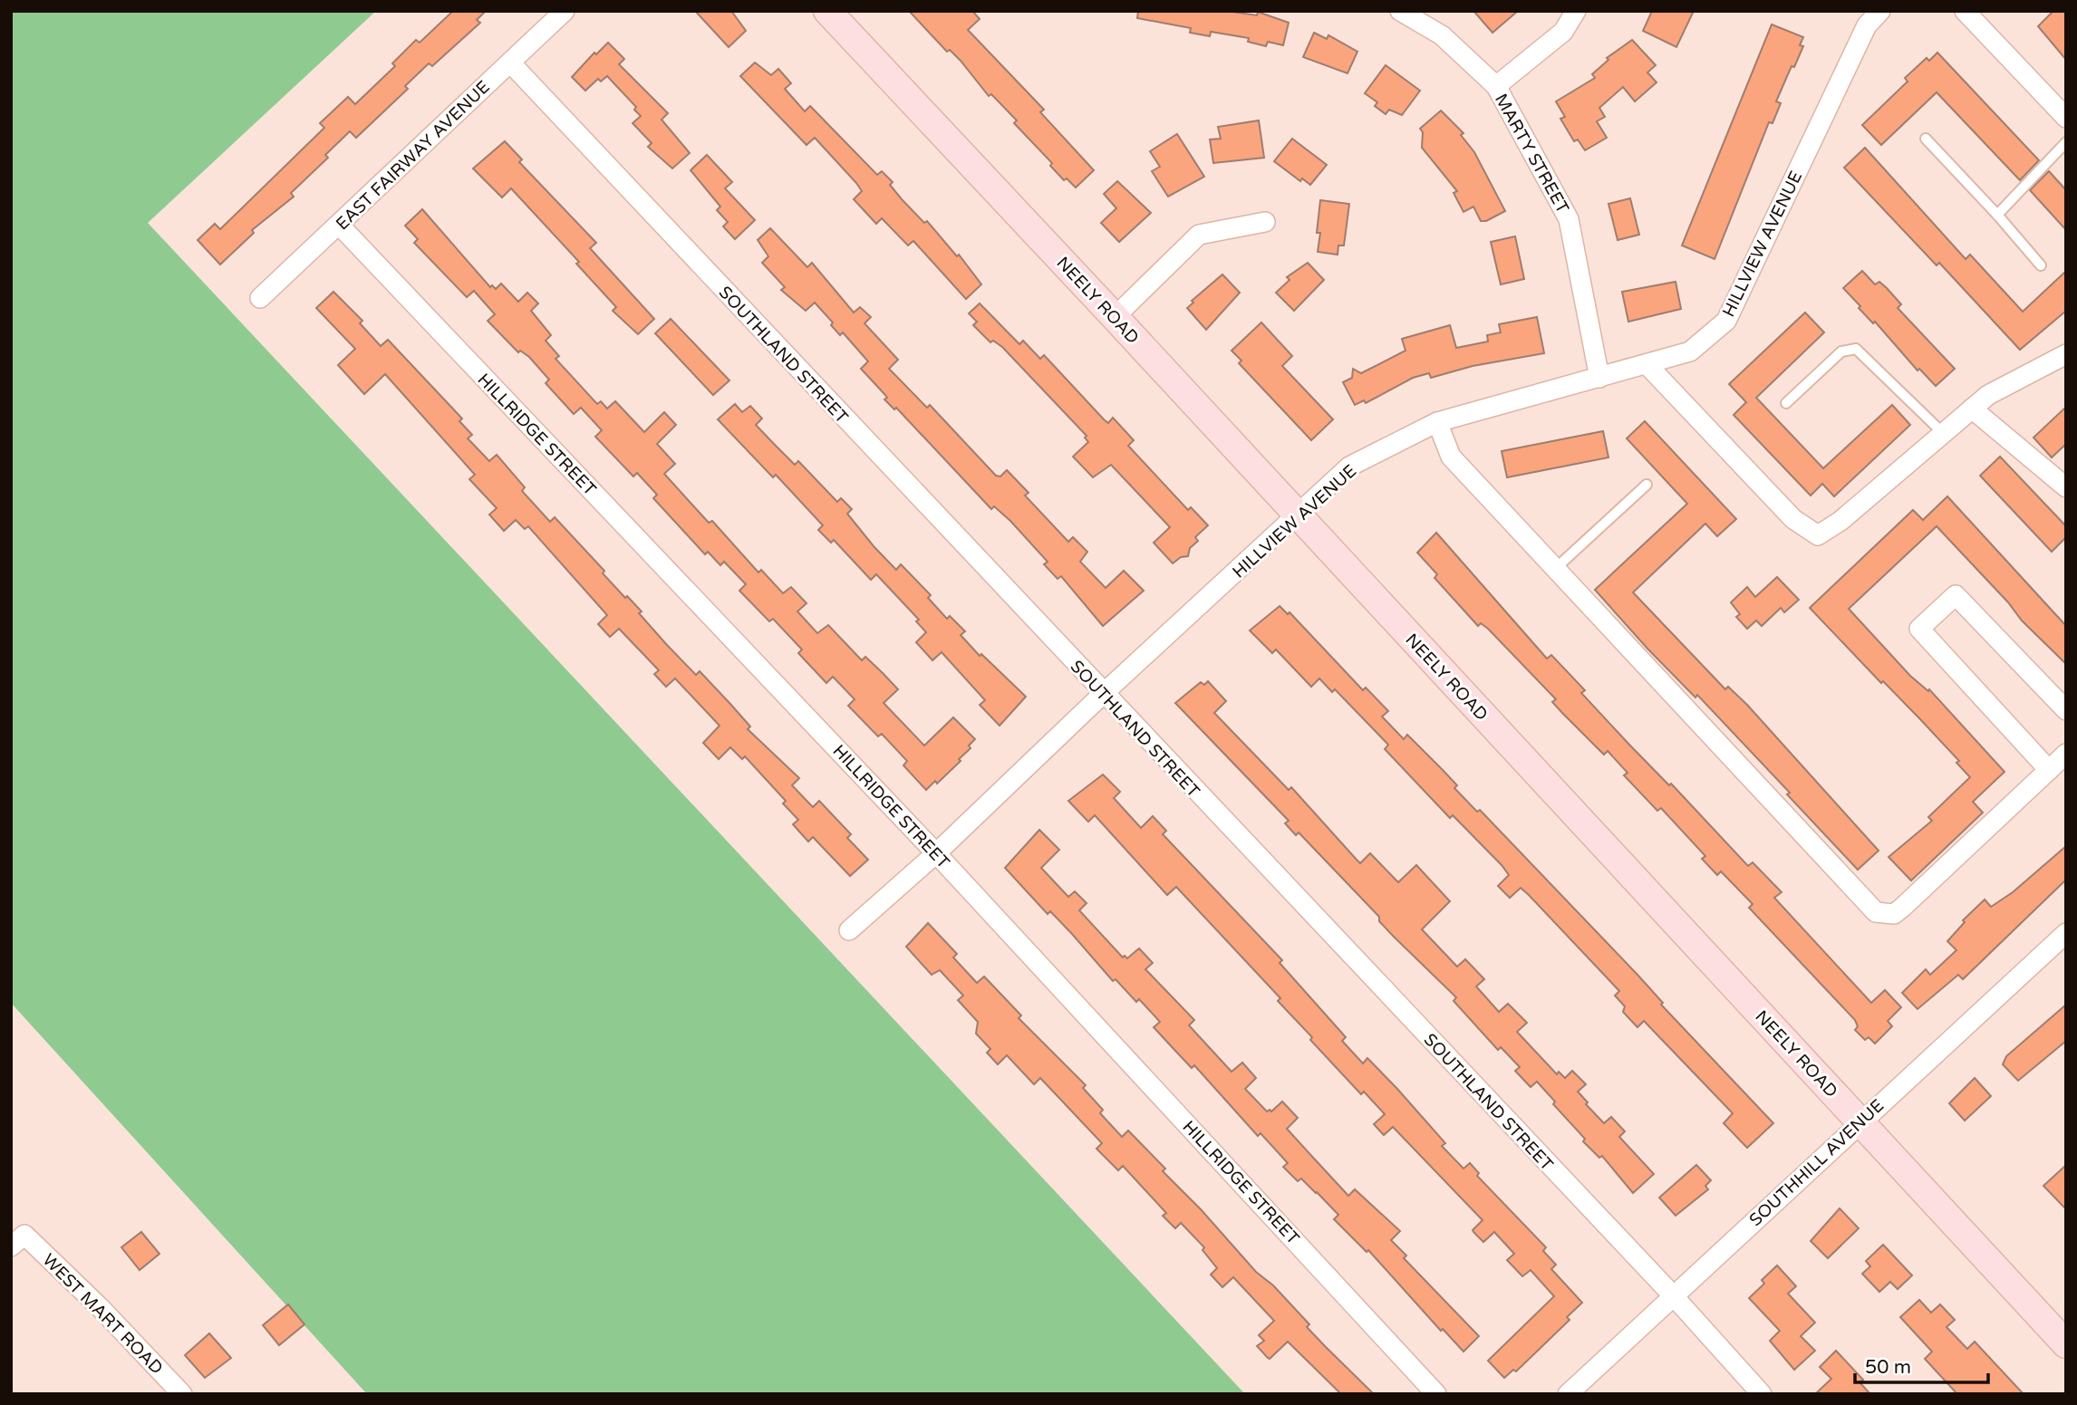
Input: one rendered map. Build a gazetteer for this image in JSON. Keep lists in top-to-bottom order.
{
  "streets": {
    "street": [
      "MARTY STREET",
      "EAST FAIRWAY AVENUE",
      "HILLVIEW AVENUE",
      "NEELY ROAD",
      "SOUTHLAND STREET",
      "HILLRIDGE STREET",
      "SOUTHHILL AVENUE",
      "WEST MART ROAD"
    ]
  },
  "crossings": [
    ["MARTY STREET", "HILLVIEW AVENUE"],
    ["EAST FAIRWAY AVENUE", "SOUTHLAND STREET"],
    ["EAST FAIRWAY AVENUE", "HILLRIDGE STREET"],
    ["HILLVIEW AVENUE", "NEELY ROAD"],
    ["HILLVIEW AVENUE", "SOUTHLAND STREET"],
    ["HILLVIEW AVENUE", "HILLRIDGE STREET"],
    ["NEELY ROAD", "SOUTHHILL AVENUE"],
    ["SOUTHLAND STREET", "SOUTHHILL AVENUE"]
  ],
  "scale_bar": "50 m"
}
